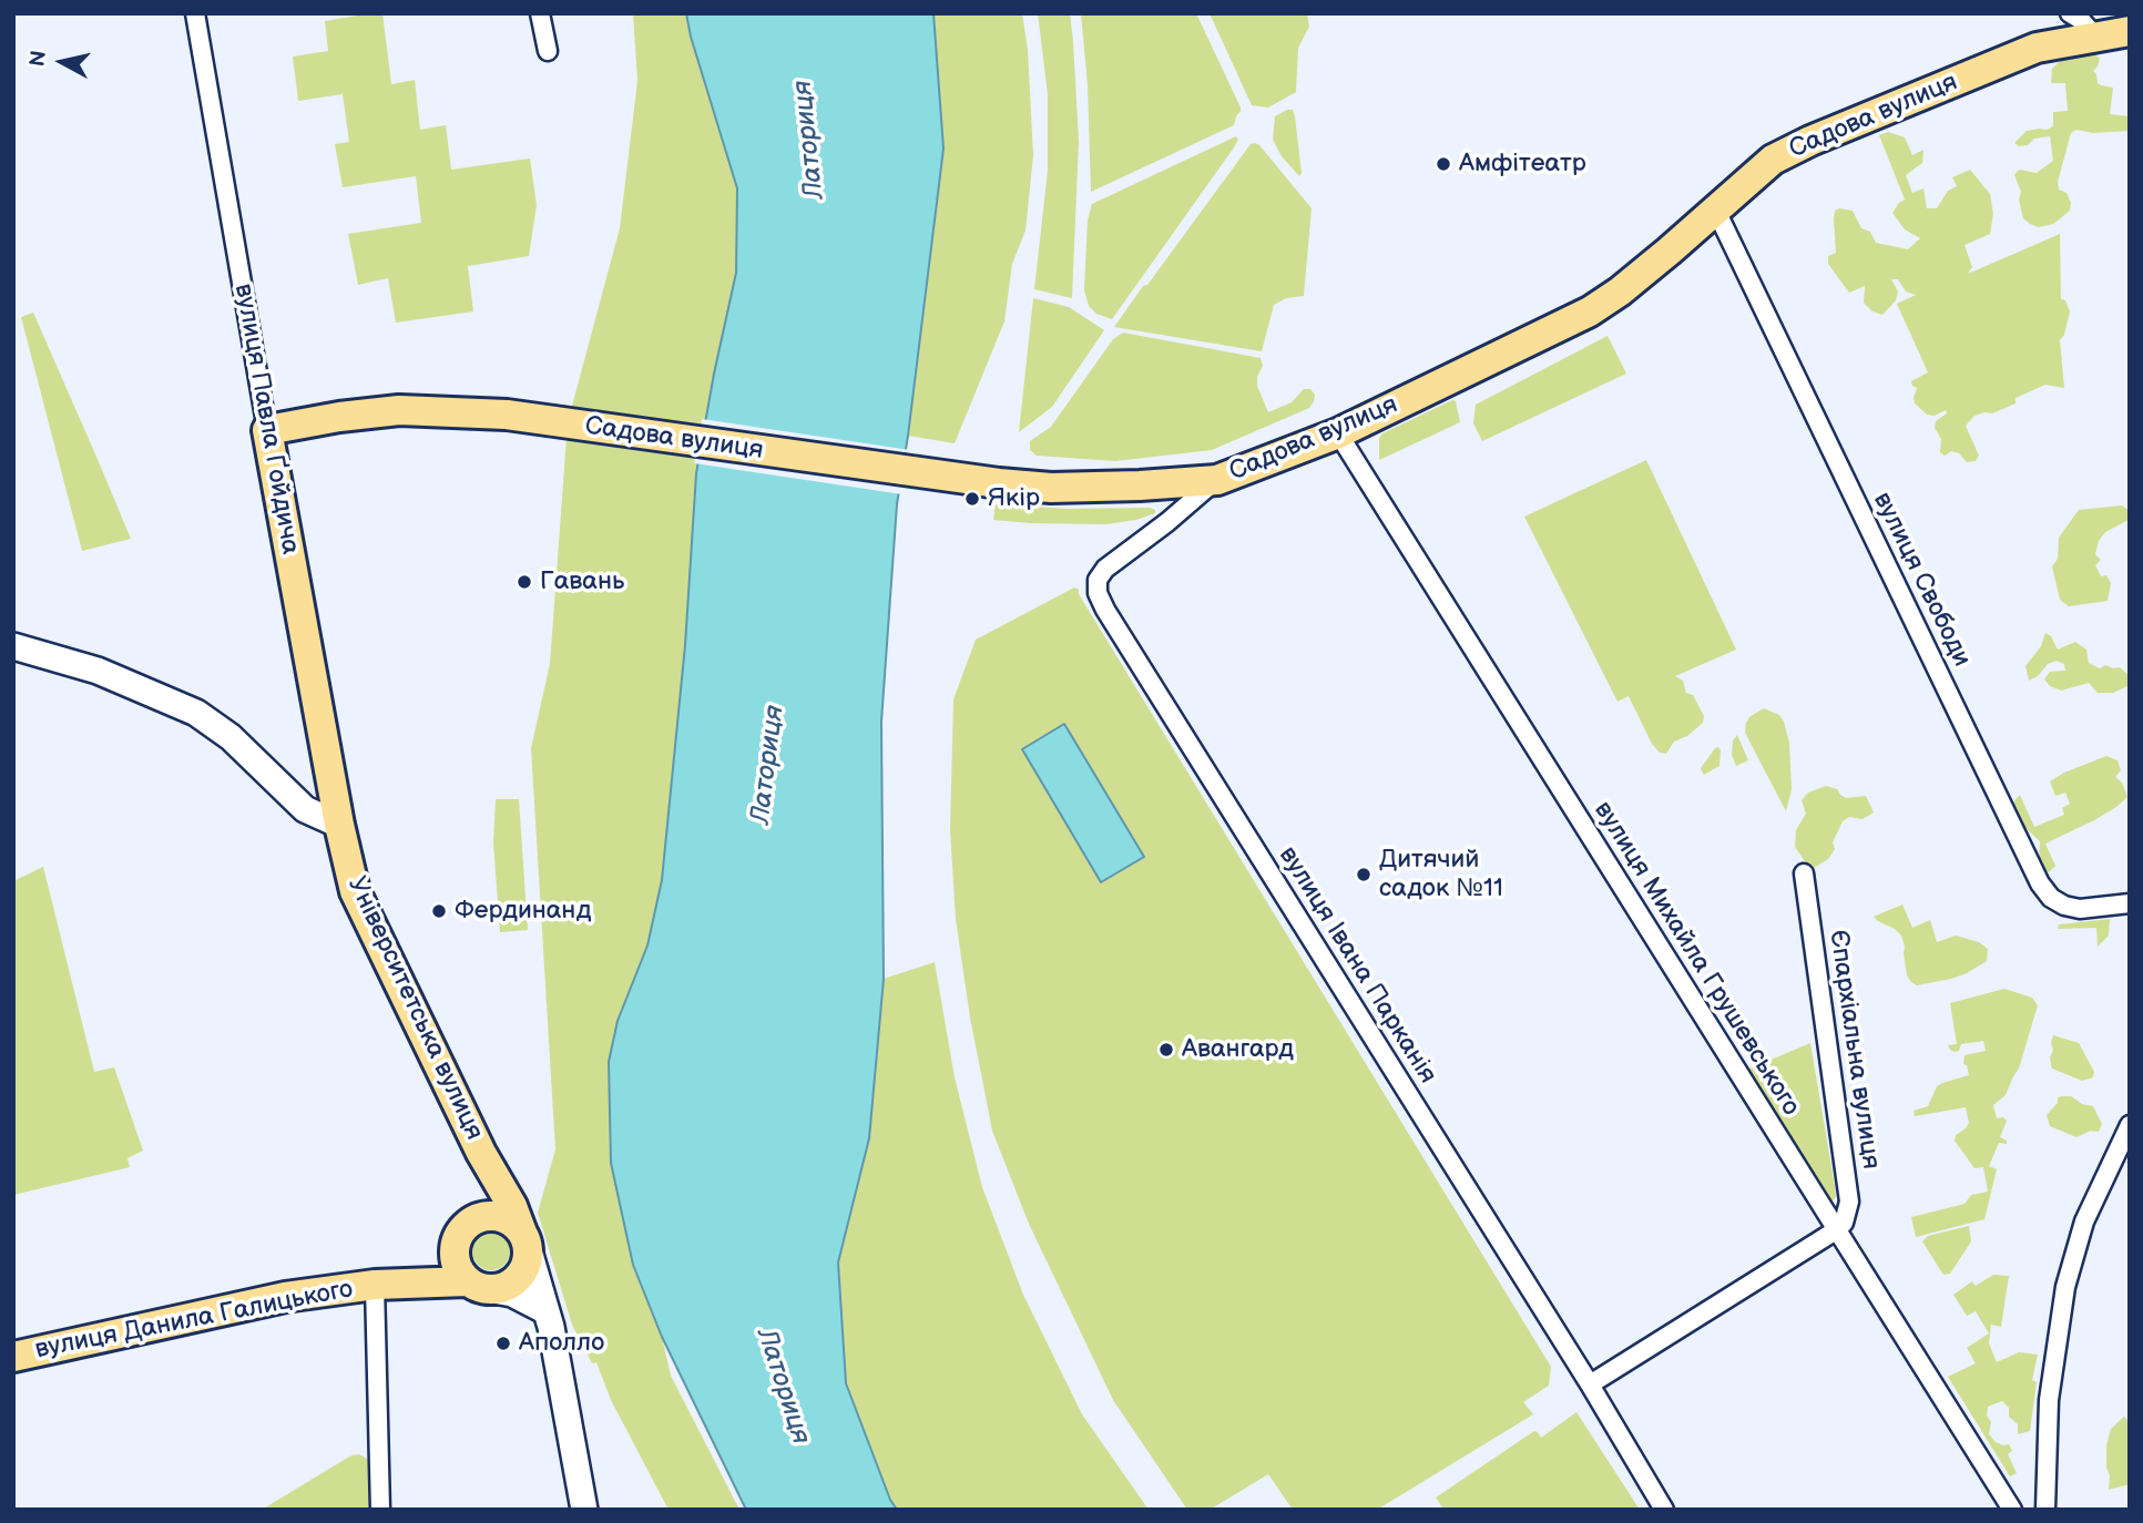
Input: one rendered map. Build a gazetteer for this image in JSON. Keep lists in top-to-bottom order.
{
  "streets": {
    "main road": [
      "Садова вулиця",
      "вулиця Павла Ґойдича",
      "Університетська вулиця",
      "вулиця Данила Галицького"
    ],
    "street": [
      "вулиця Свободи",
      "вулиця Михайла Грушевського",
      "вулиця Івана Парканія",
      "Єпархіальна вулиця"
    ]
  },
  "crossings": [
    ["Садова вулиця", "вулиця Павла Ґойдича"],
    ["Садова вулиця", "вулиця Свободи"],
    ["Садова вулиця", "вулиця Михайла Грушевського"],
    ["Садова вулиця", "вулиця Івана Парканія"],
    ["вулиця Павла Ґойдича", "Університетська вулиця"],
    ["вулиця Михайла Грушевського", "Єпархіальна вулиця"],
    ["Університетська вулиця", "вулиця Данила Галицького"]
  ],
  "water": ["Латориця"],
  "places": [
    "Амфітеатр",
    "Якір",
    "Гавань",
    "Дитячий садок №11",
    "Фердинанд",
    "Авангард",
    "Аполло"
  ],
  "north": "left"
}
